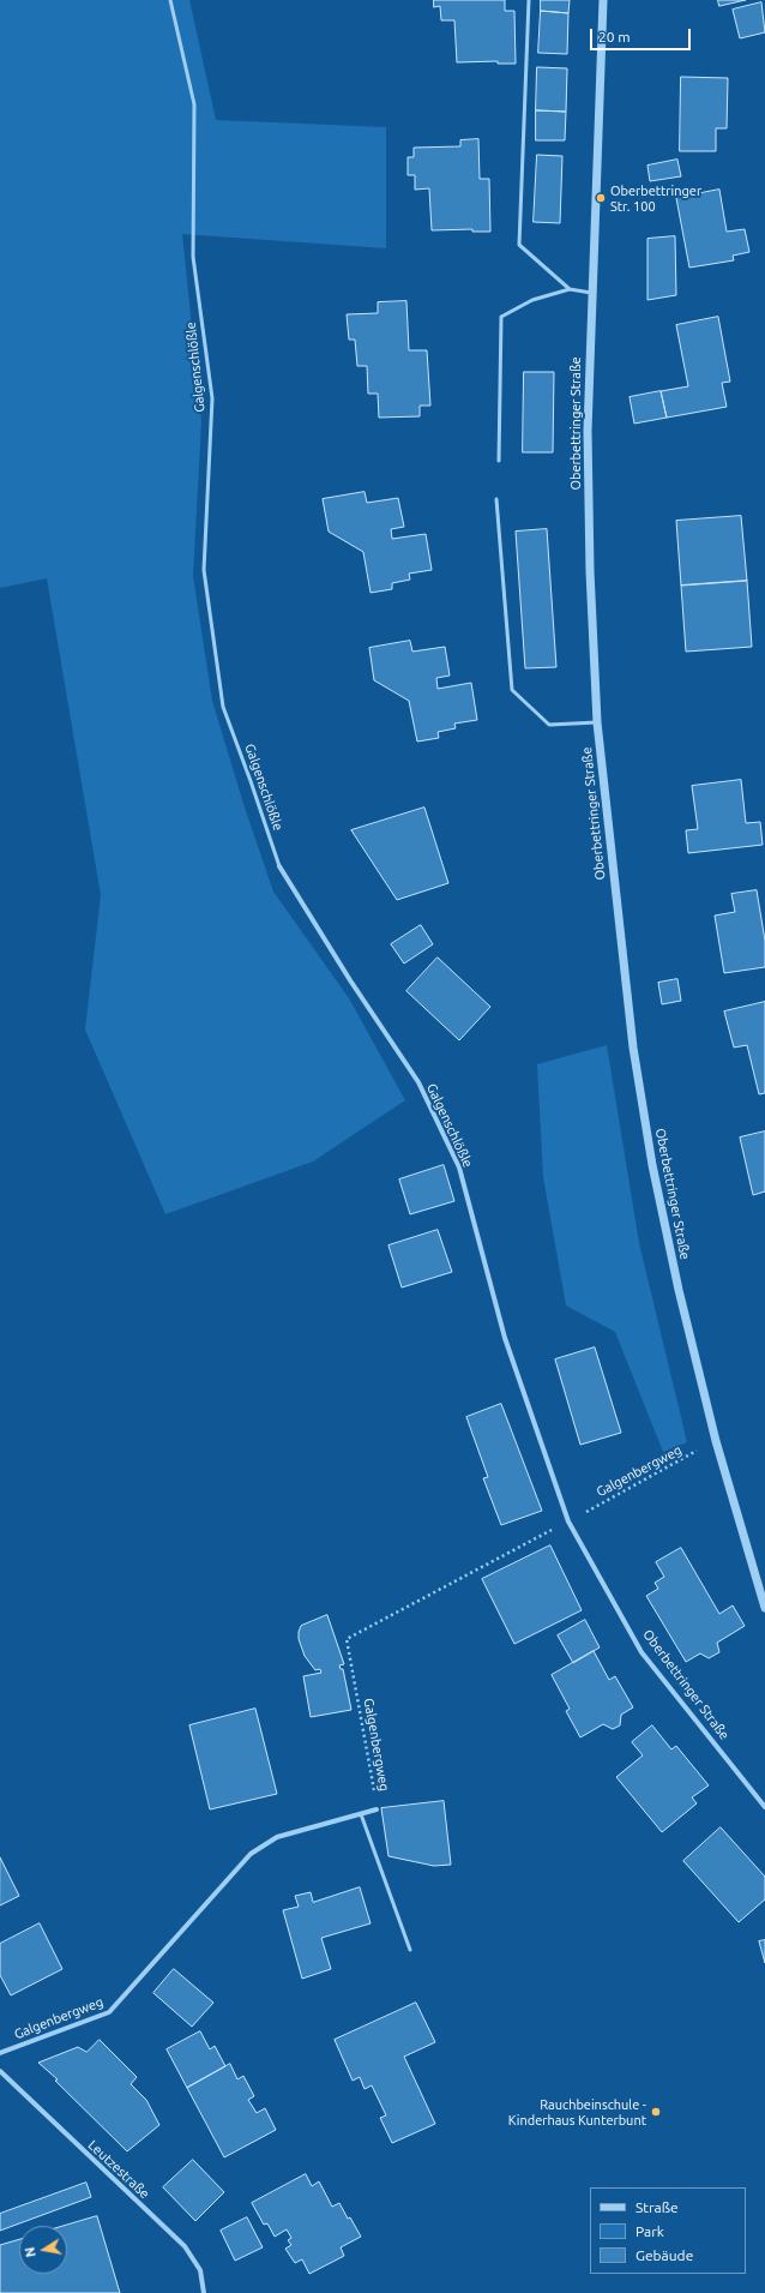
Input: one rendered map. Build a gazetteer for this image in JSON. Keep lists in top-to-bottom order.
{
  "streets": {
    "street": [
      "Galgenschlößle",
      "Oberbettringer Straße",
      "Galgenbergweg",
      "Leutzestraße"
    ]
  },
  "crossings": [
    ["Galgenschlößle", "Oberbettringer Straße"],
    ["Galgenschlößle", "Galgenbergweg"],
    ["Oberbettringer Straße", "Galgenbergweg"]
  ],
  "places": ["Oberbettringer Str. 100", "Rauchbeinschule - Kinderhaus Kunterbunt"],
  "legend": ["Straße", "Park", "Gebäude"],
  "scale_bar": "20 m",
  "north": "left"
}
